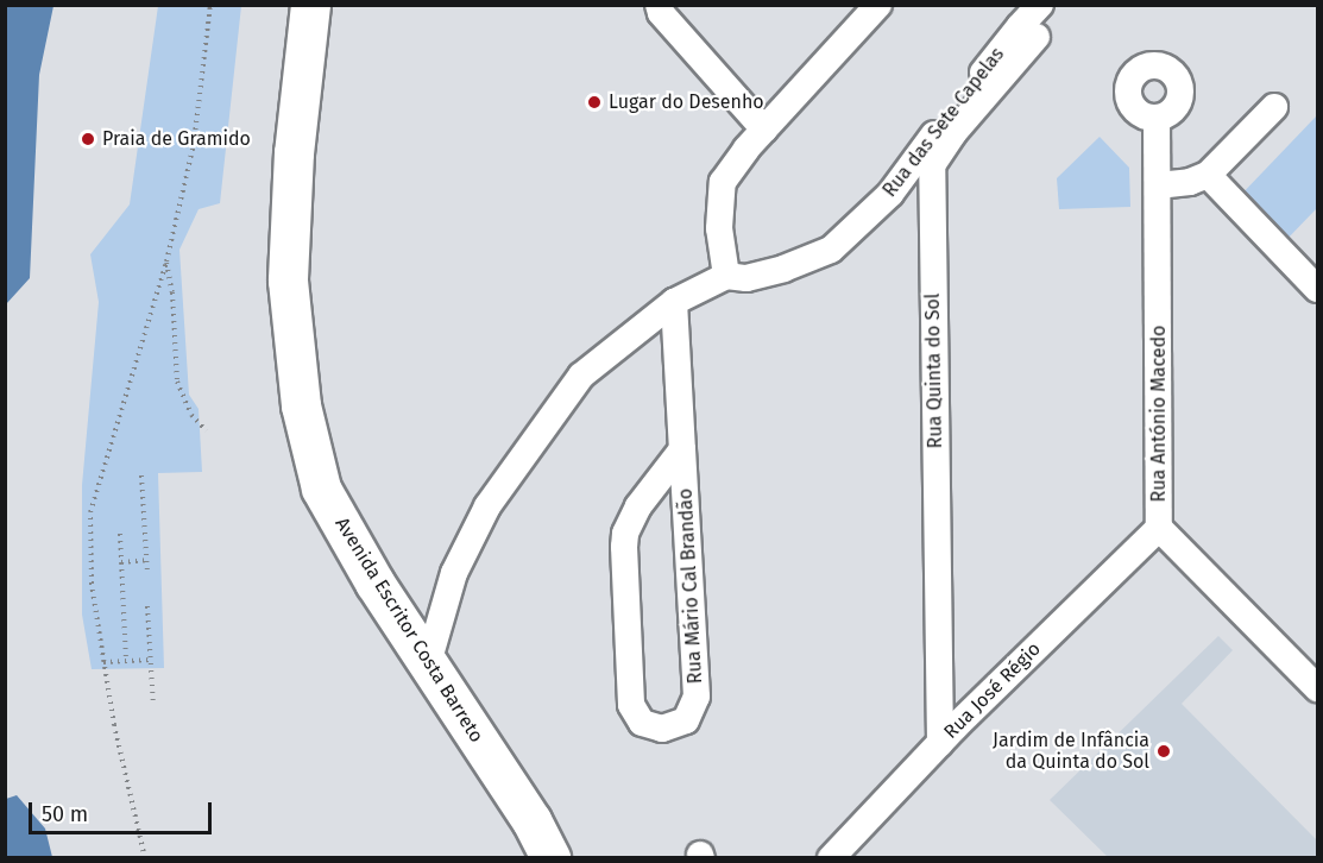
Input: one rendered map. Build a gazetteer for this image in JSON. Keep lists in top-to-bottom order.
{
  "streets": {
    "main road": ["Avenida Escritor Costa Barreto"],
    "street": [
      "Rua das Sete Capelas",
      "Rua Quinta do Sol",
      "Rua António Macedo",
      "Rua Mário Cal Brandão",
      "Rua José Régio"
    ]
  },
  "crossings": [
    ["Rua Quinta do Sol", "Rua José Régio"],
    ["Rua António Macedo", "Rua José Régio"]
  ],
  "places": ["Lugar do Desenho", "Praia de Gramido", "Jardim de Infância da Quinta do Sol"],
  "scale_bar": "50 m"
}
